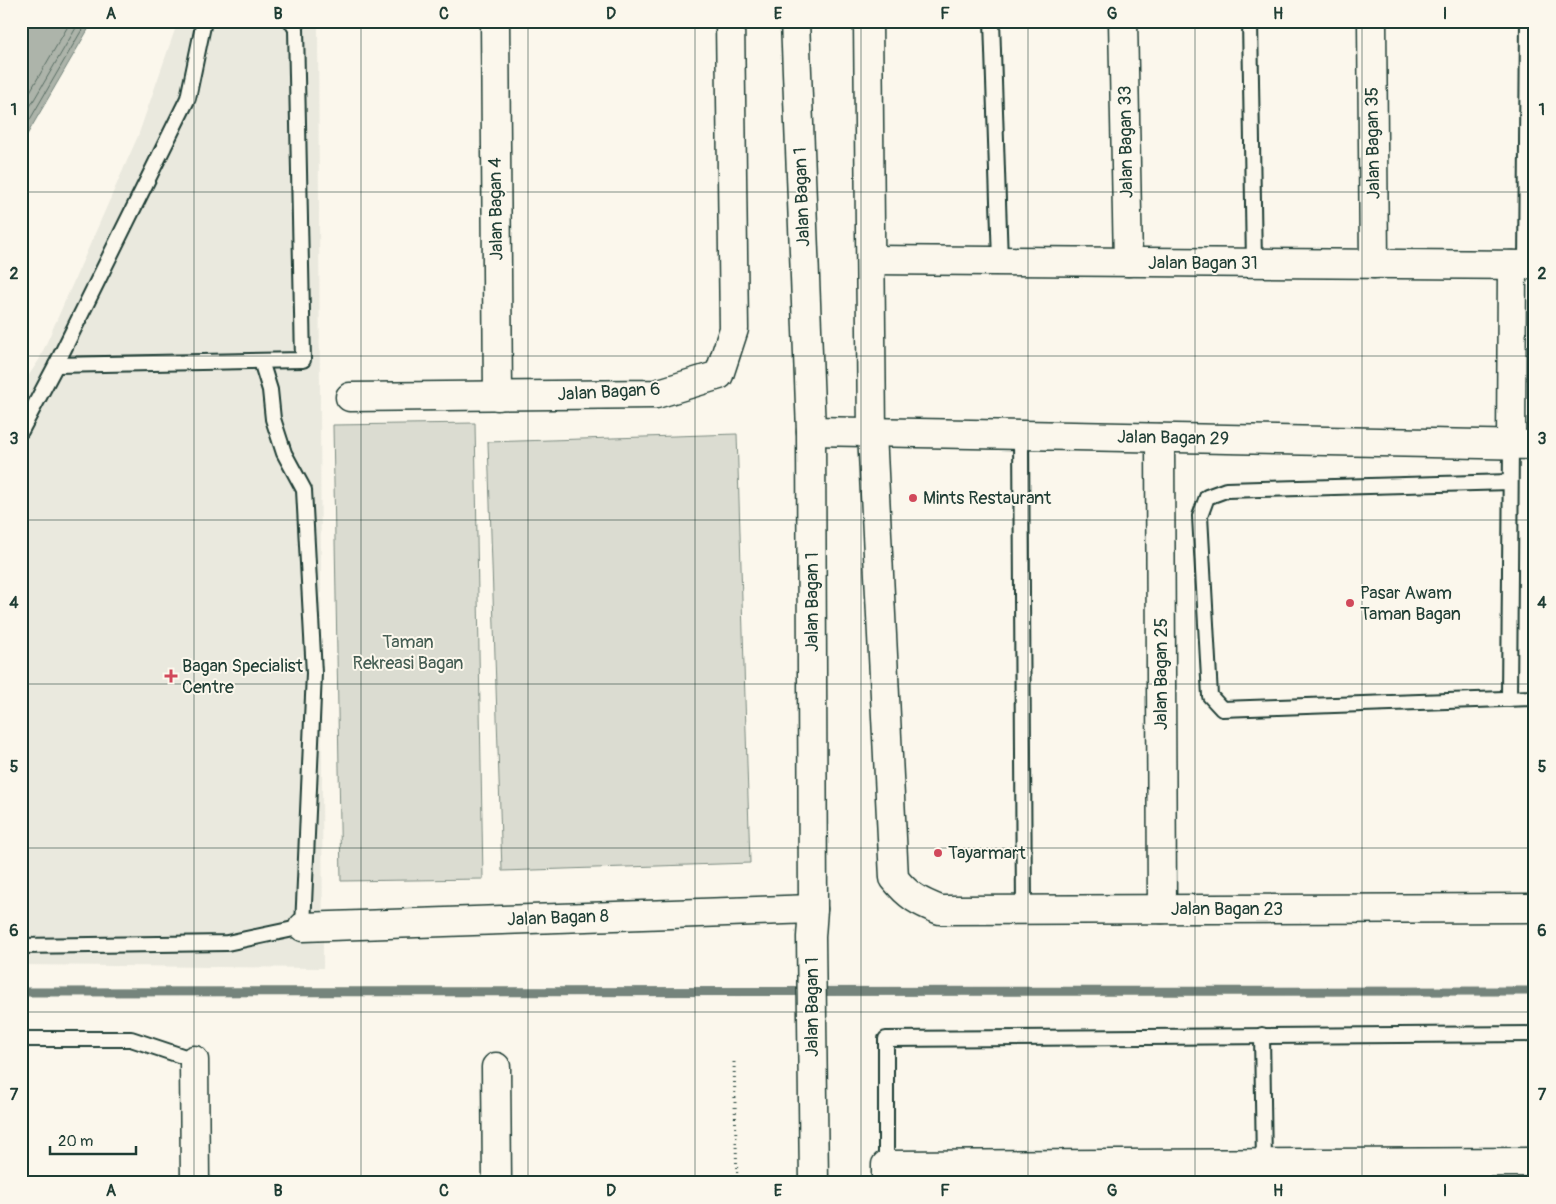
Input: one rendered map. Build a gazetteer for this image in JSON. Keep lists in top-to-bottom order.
{
  "streets": {
    "street": [
      "Jalan Bagan 33",
      "Jalan Bagan 35",
      "Jalan Bagan 1",
      "Jalan Bagan 4",
      "Jalan Bagan 31",
      "Jalan Bagan 6",
      "Jalan Bagan 29",
      "Jalan Bagan 25",
      "Jalan Bagan 23",
      "Jalan Bagan 8"
    ]
  },
  "crossings": [
    ["Jalan Bagan 33", "Jalan Bagan 31"],
    ["Jalan Bagan 35", "Jalan Bagan 31"],
    ["Jalan Bagan 1", "Jalan Bagan 29"],
    ["Jalan Bagan 1", "Jalan Bagan 8"],
    ["Jalan Bagan 4", "Jalan Bagan 6"],
    ["Jalan Bagan 29", "Jalan Bagan 25"],
    ["Jalan Bagan 29", "Jalan Bagan 23"],
    ["Jalan Bagan 25", "Jalan Bagan 23"]
  ],
  "parks": ["Taman Rekreasi Bagan"],
  "places": {
    "other": ["Mints Restaurant", "Pasar Awam Taman Bagan", "Tayarmart"],
    "health": ["Bagan Specialist Centre"]
  },
  "scale_bar": "20 m",
  "grid": {
    "columns": [
      "A",
      "B",
      "C",
      "D",
      "E",
      "F",
      "G",
      "H",
      "I"
    ],
    "rows": [
      "1",
      "2",
      "3",
      "4",
      "5",
      "6",
      "7"
    ]
  }
}
